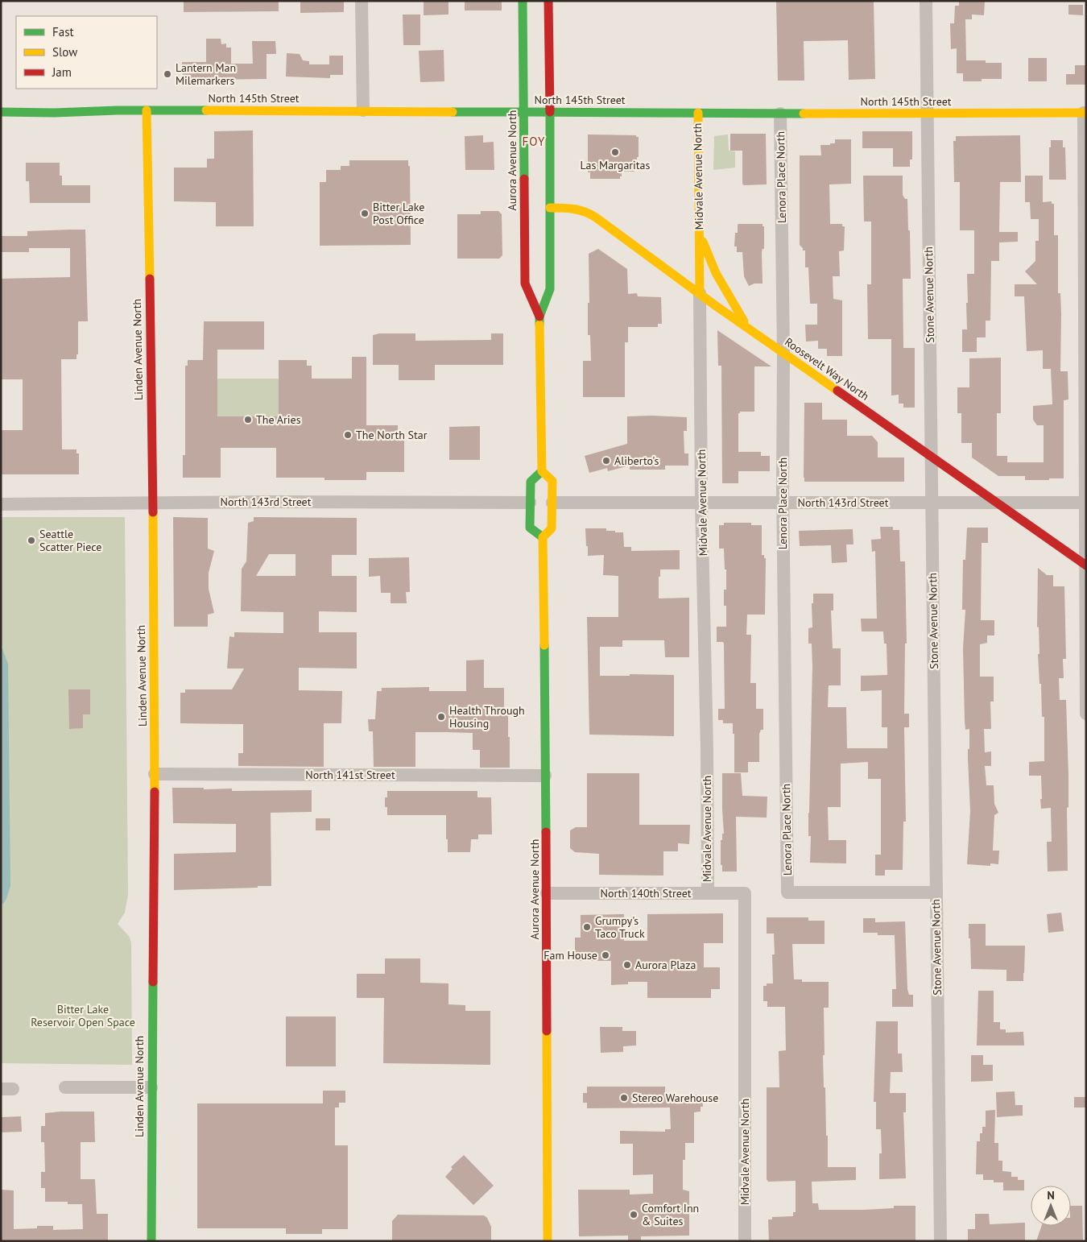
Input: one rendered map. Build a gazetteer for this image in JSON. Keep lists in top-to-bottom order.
{
  "streets": {
    "main road": [
      "North 145th Street",
      "Aurora Avenue North",
      "Midvale Avenue North",
      "Linden Avenue North",
      "Roosevelt Way North"
    ],
    "street": [
      "Lenora Place North",
      "Stone Avenue North",
      "North 143rd Street",
      "North 141st Street",
      "North 140th Street"
    ]
  },
  "crossings": [
    ["North 145th Street", "Aurora Avenue North"],
    ["North 145th Street", "Midvale Avenue North"],
    ["North 145th Street", "Lenora Place North"],
    ["North 145th Street", "Stone Avenue North"],
    ["North 145th Street", "Linden Avenue North"],
    ["Aurora Avenue North", "Roosevelt Way North"],
    ["Aurora Avenue North", "North 143rd Street"],
    ["Aurora Avenue North", "North 141st Street"],
    ["Aurora Avenue North", "North 140th Street"],
    ["Midvale Avenue North", "Roosevelt Way North"],
    ["Midvale Avenue North", "North 143rd Street"],
    ["Midvale Avenue North", "North 140th Street"],
    ["Lenora Place North", "Stone Avenue North"],
    ["Lenora Place North", "Roosevelt Way North"],
    ["Lenora Place North", "North 143rd Street"],
    ["Stone Avenue North", "Roosevelt Way North"],
    ["Stone Avenue North", "North 143rd Street"],
    ["Linden Avenue North", "North 143rd Street"],
    ["Linden Avenue North", "North 141st Street"],
    ["Roosevelt Way North", "North 143rd Street"]
  ],
  "districts": ["FOY"],
  "parks": ["Bitter Lake Reservoir Open Space"],
  "places": [
    "Lantern Man Milemarkers",
    "Las Margaritas",
    "Bitter Lake Post Office",
    "The Aries",
    "The North Star",
    "Aliberto's",
    "Seattle Scatter Piece",
    "Health Through Housing",
    "Grumpy's Taco Truck",
    "Fam House",
    "Aurora Plaza",
    "Stereo Warehouse",
    "Comfort Inn & Suites"
  ],
  "legend": ["Fast", "Slow", "Jam"],
  "north": "top"
}
